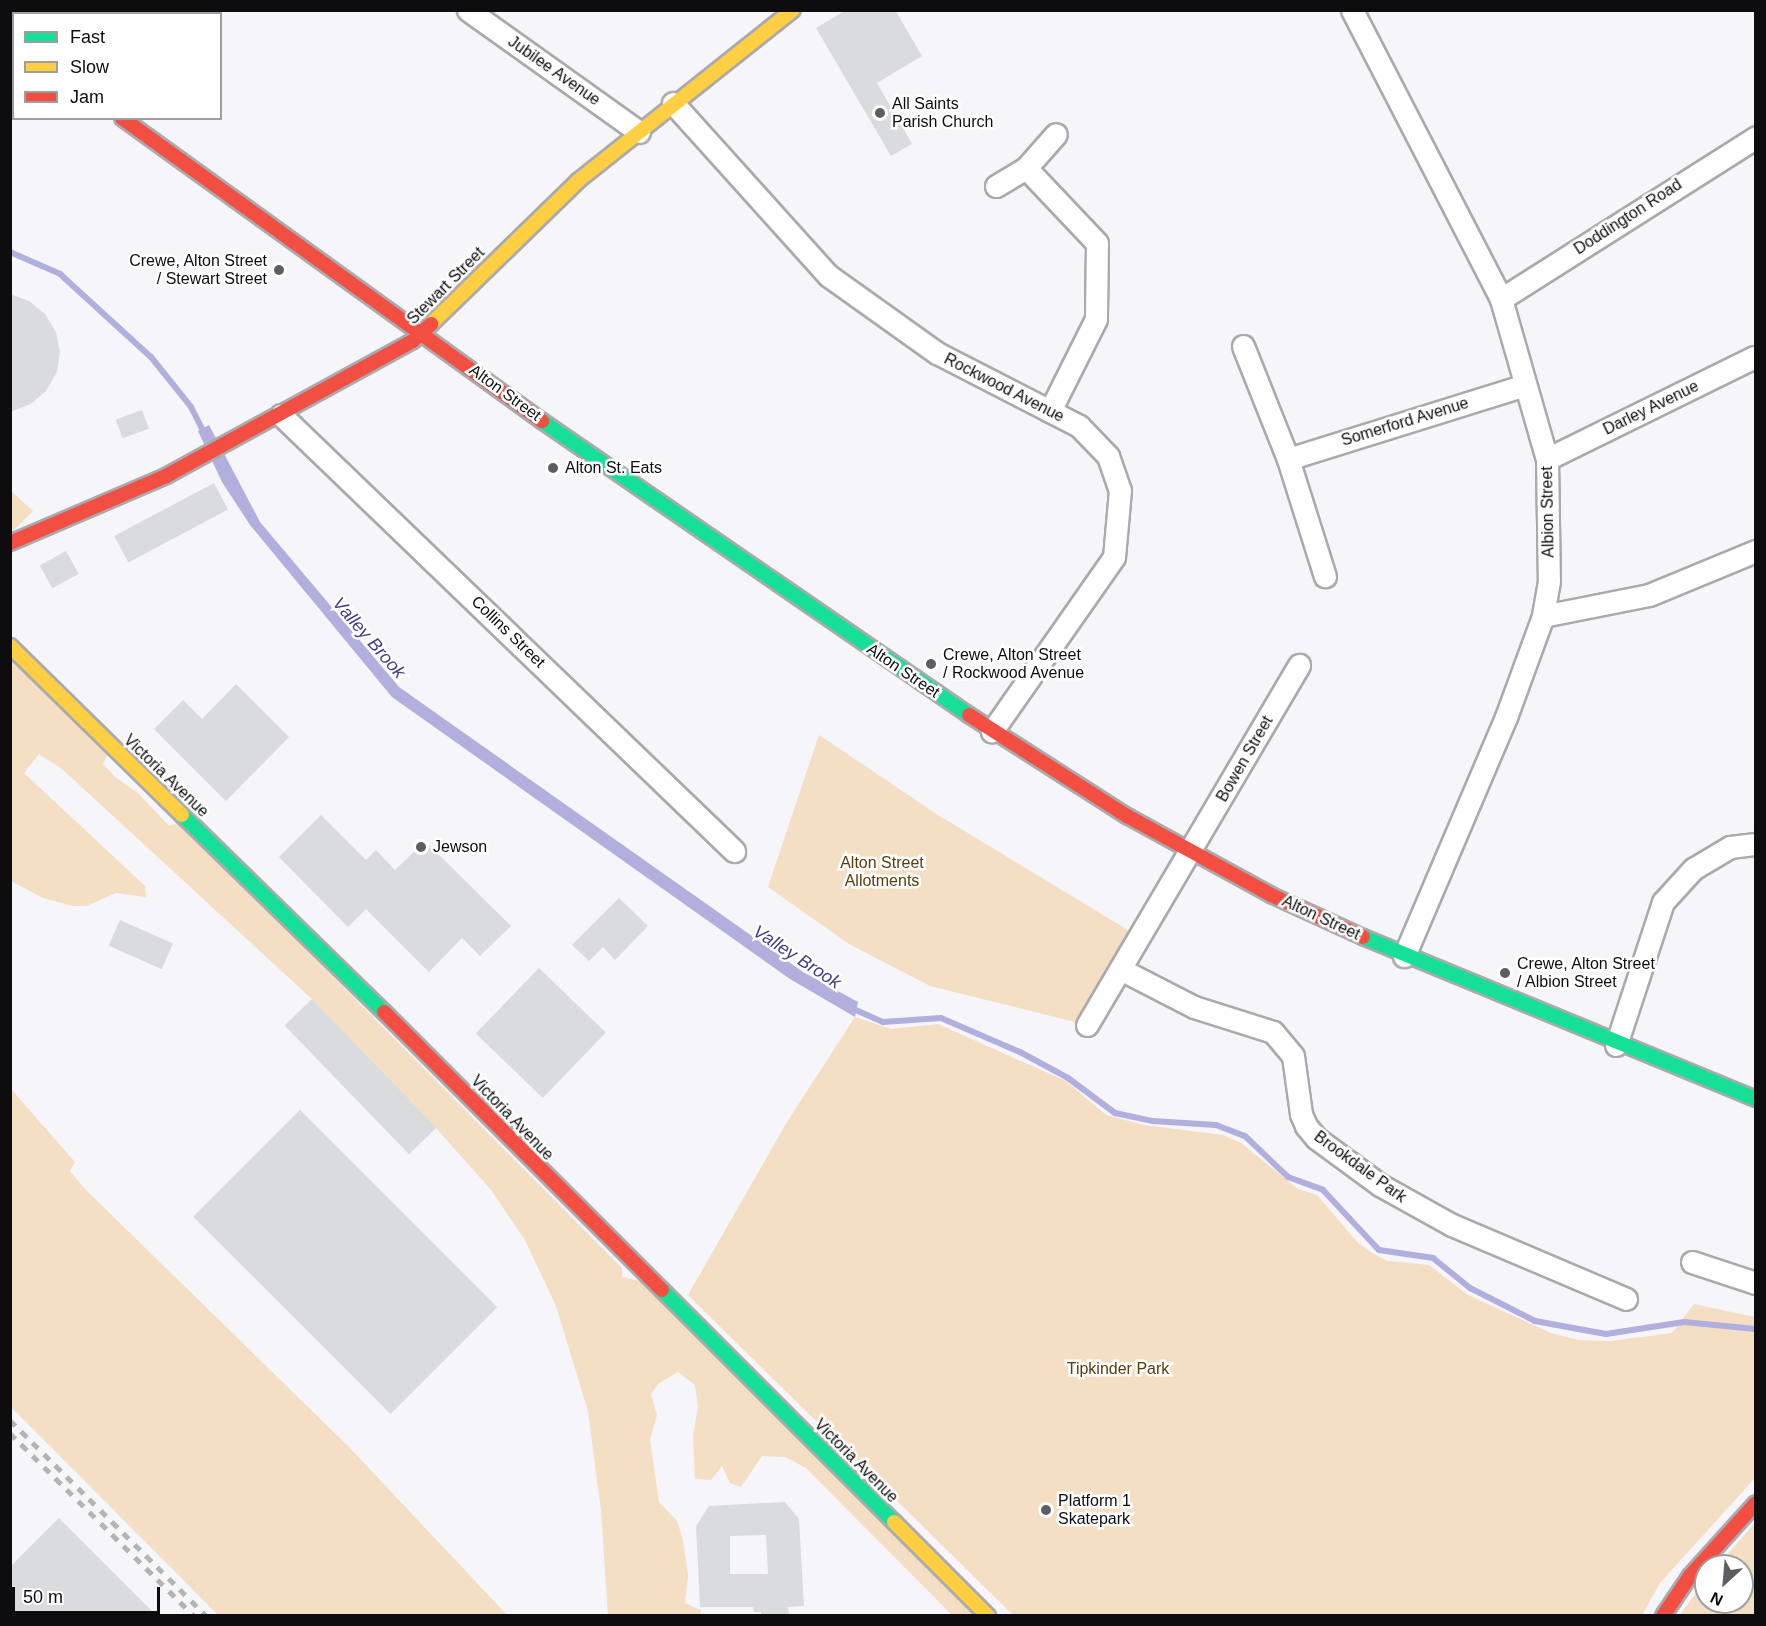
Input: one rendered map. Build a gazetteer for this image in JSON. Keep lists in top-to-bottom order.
{
  "streets": {
    "street": [
      "Jubilee Avenue",
      "Doddington Road",
      "Stewart Street",
      "Rockwood Avenue",
      "Alton Street",
      "Darley Avenue",
      "Somerford Avenue",
      "Albion Street",
      "Collins Street",
      "Bowen Street",
      "Victoria Avenue",
      "Brookdale Park"
    ]
  },
  "crossings": [
    ["Jubilee Avenue", "Stewart Street"],
    ["Doddington Road", "Albion Street"],
    ["Stewart Street", "Rockwood Avenue"],
    ["Stewart Street", "Alton Street"],
    ["Stewart Street", "Collins Street"],
    ["Rockwood Avenue", "Alton Street"],
    ["Alton Street", "Albion Street"],
    ["Alton Street", "Bowen Street"],
    ["Darley Avenue", "Albion Street"],
    ["Somerford Avenue", "Albion Street"]
  ],
  "water": ["Valley Brook"],
  "parks": ["Alton Street Allotments", "Tipkinder Park"],
  "places": [
    "All Saints Parish Church",
    "Crewe, Alton Street / Stewart Street",
    "Alton St. Eats",
    "Crewe, Alton Street / Rockwood Avenue",
    "Jewson",
    "Crewe, Alton Street / Albion Street",
    "Platform 1 Skatepark"
  ],
  "legend": ["Fast", "Slow", "Jam"],
  "scale_bar": "50 m",
  "north": "bottom left"
}
